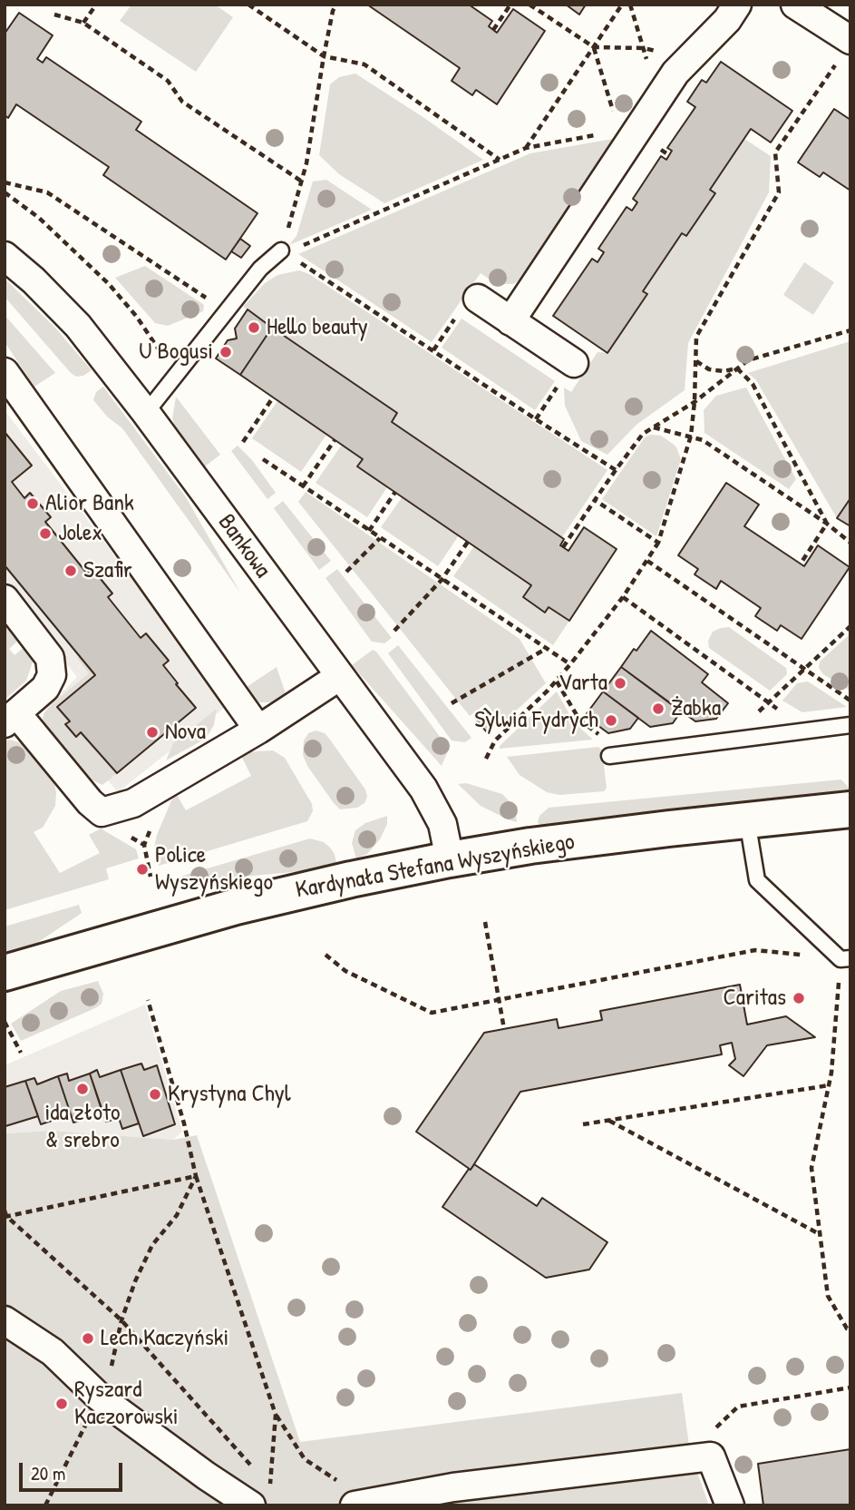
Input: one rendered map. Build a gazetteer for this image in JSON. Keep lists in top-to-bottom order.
{
  "streets": {
    "street": ["Bankowa", "Kardynała Stefana Wyszyńskiego"]
  },
  "crossings": [
    ["Bankowa", "Kardynała Stefana Wyszyńskiego"]
  ],
  "places": [
    "Hello beauty",
    "U Bogusi",
    "Alior Bank",
    "Jolex",
    "Szafir",
    "Varta",
    "Żabka",
    "Sylwia Fydrych",
    "Nova",
    "Police Wyszyńskiego",
    "Caritas",
    "ida złoto & srebro",
    "Krystyna Chyl",
    "Lech Kaczyński",
    "Ryszard Kaczorowski"
  ],
  "scale_bar": "20 m"
}
